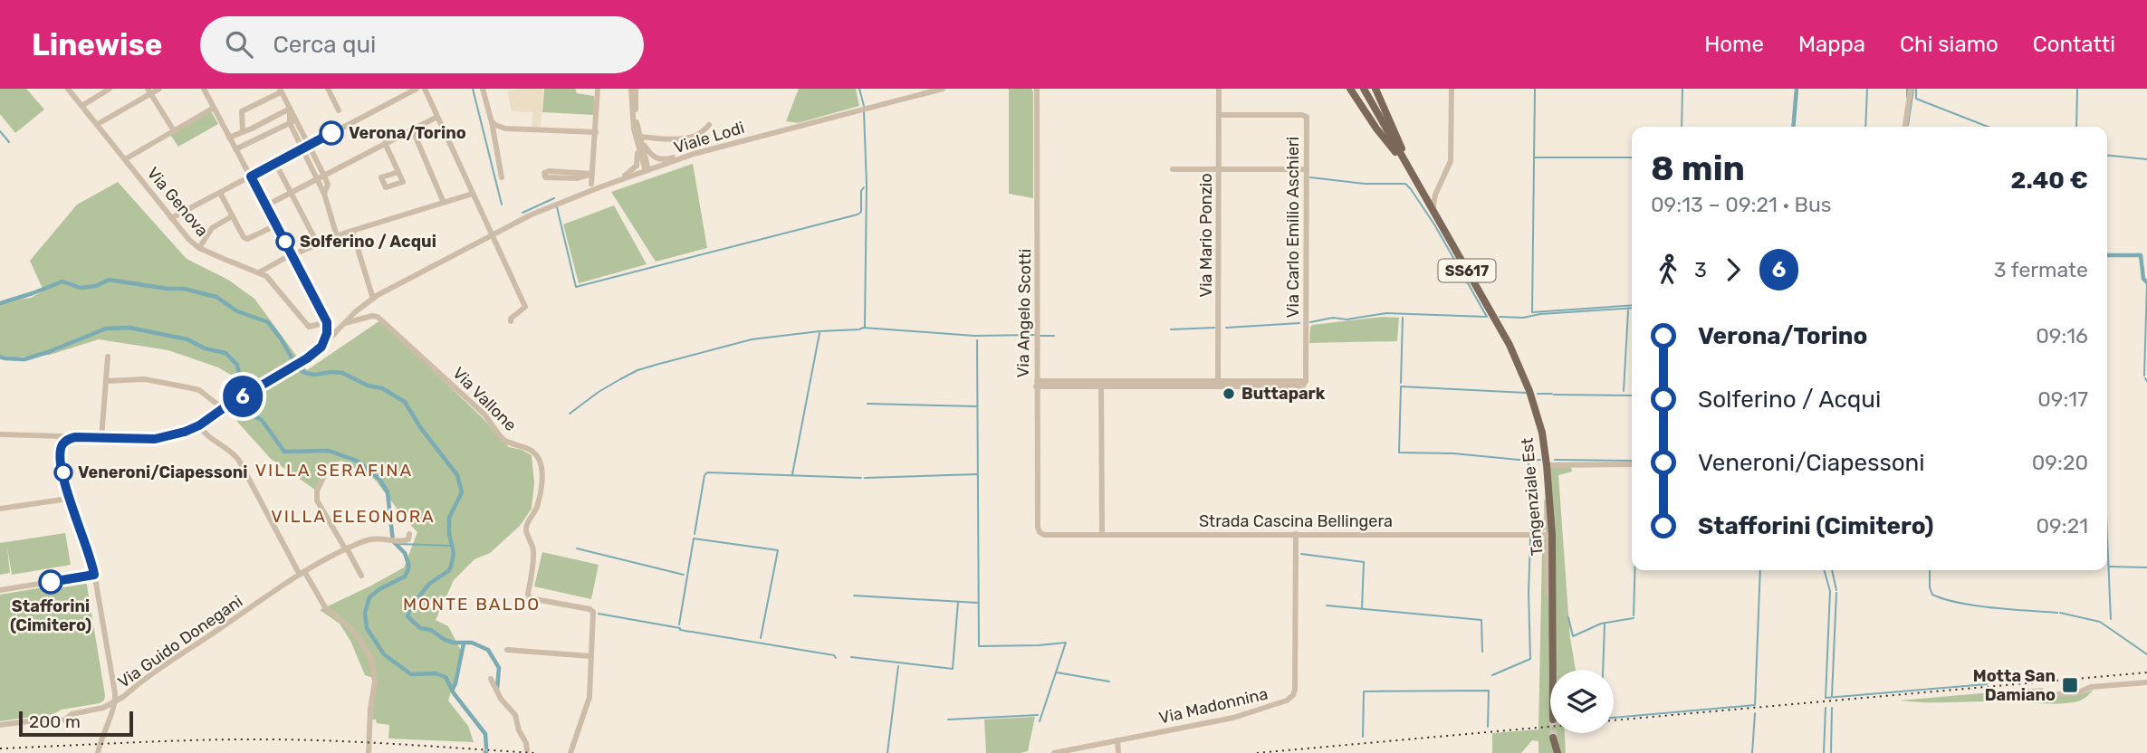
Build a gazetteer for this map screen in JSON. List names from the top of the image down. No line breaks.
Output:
{"streets":{"main road":["SS617","Tangenziale Est"],"street":["Viale Lodi","Via Genova","Via Carlo Emilio Aschieri","Via Mario Ponzio","Via Angelo Scotti","Via Vallone","Strada Cascina Bellingera","Via Guido Donegani","Via Madonnina"]},"crossings":[["Viale Lodi","Via Vallone"],["Via Carlo Emilio Aschieri","Via Mario Ponzio"],["Via Angelo Scotti","Strada Cascina Bellingera"],["Tangenziale Est","Strada Cascina Bellingera"],["Strada Cascina Bellingera","Via Madonnina"]],"districts":["VILLA SERAFINA","VILLA ELEONORA","MONTE BALDO"],"places":{"other":["Verona/Torino","Solferino / Acqui","Buttapark","Veneroni/Ciapessoni","Stafforini (Cimitero)"],"transit":["Motta San Damiano"]},"lines":["bus line 6"],"scale_bar":"200 m","page":{"header":"Linewise","search":"Cerca qui","nav":["Home","Mappa","Chi siamo","Contatti"],"on_map":"6","heading":["8 min","09:13 – 09:21 · Bus","2.40 €"],"legs":["3","6","3 fermate"],"list":[{"name":"Verona/Torino","value":"09:16"},{"name":"Solferino / Acqui","value":"09:17"},{"name":"Veneroni/Ciapessoni","value":"09:20"},{"name":"Stafforini (Cimitero)","value":"09:21"}],"scale":"200 m"}}
